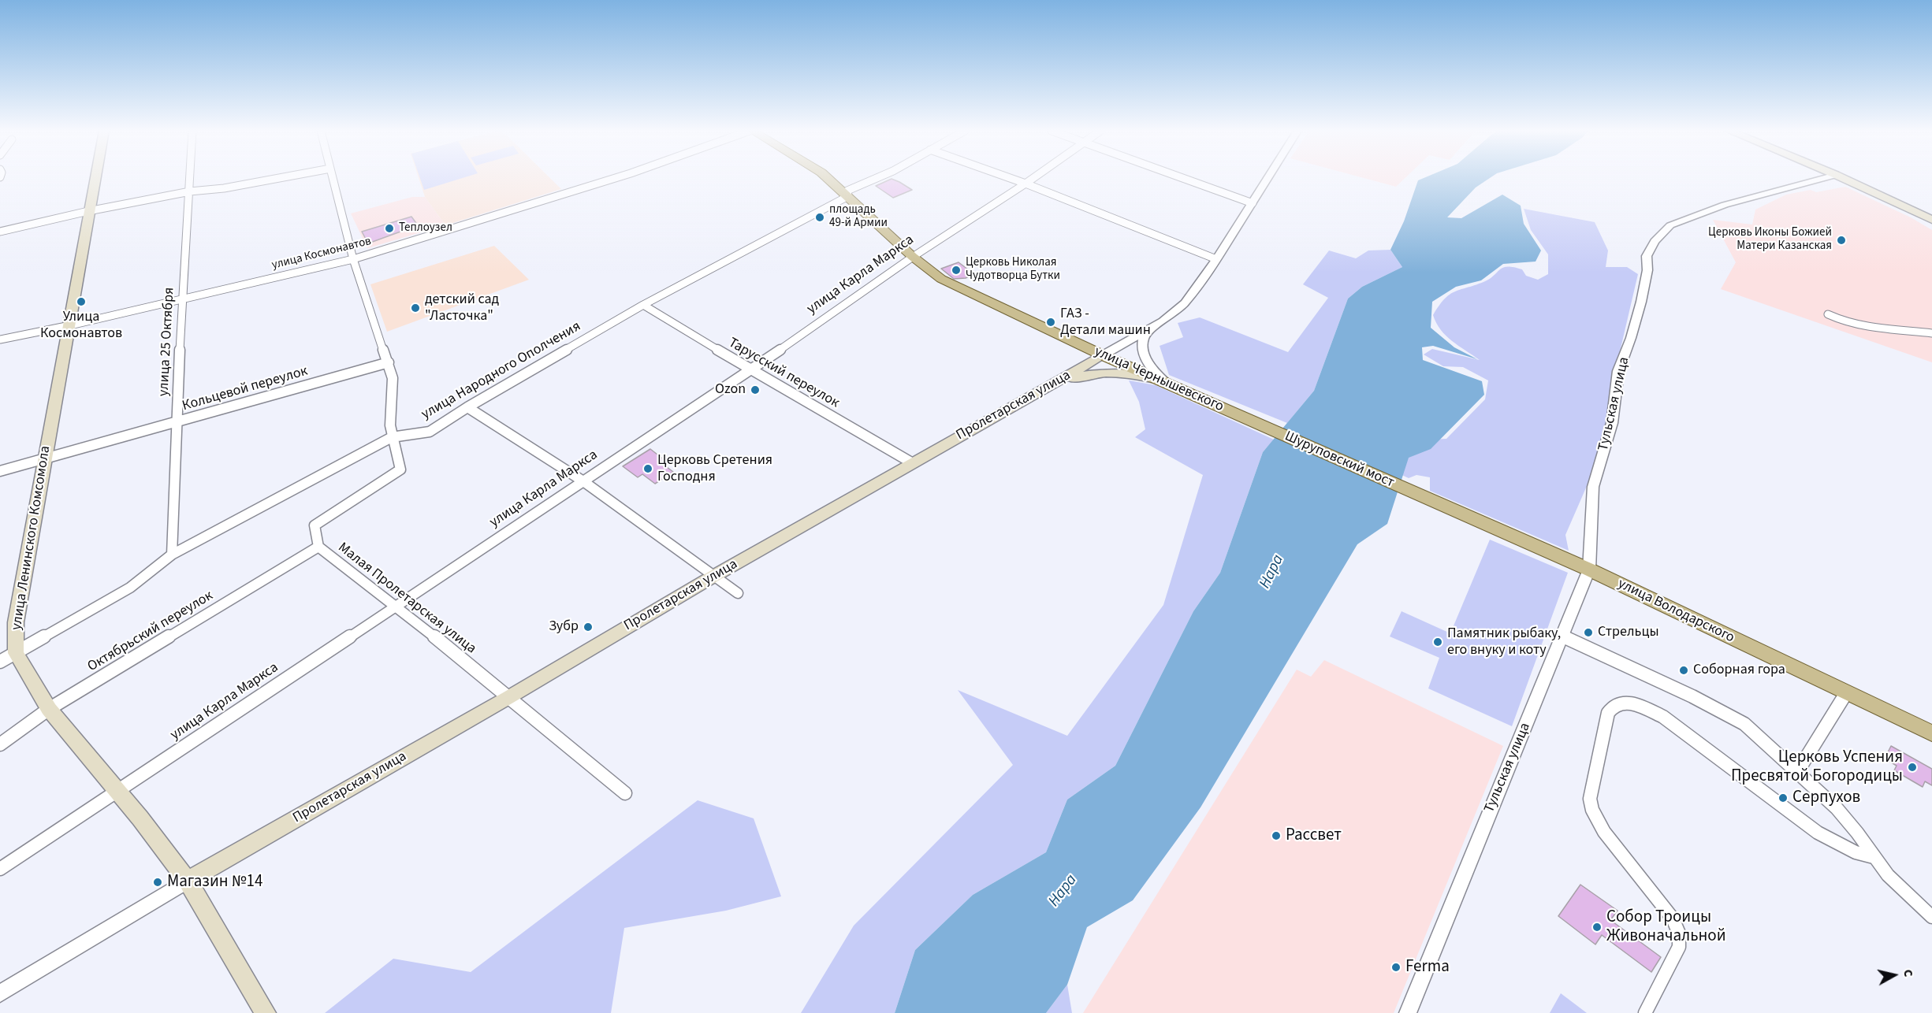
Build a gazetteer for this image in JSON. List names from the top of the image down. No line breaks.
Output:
{"streets":{"main road":["улица Чернышевского","Пролетарская улица","Шуруповский мост","улица Ленинского Комсомола","улица Володарского"],"street":["улица Космонавтов","улица Карла Маркса","улица 25 Октября","улица Народного Ополчения","Тарусский переулок","Кольцевой переулок","Тульская улица","Малая Пролетарская улица","Октябрьский переулок"]},"crossings":[["улица Космонавтов","улица 25 Октября"],["улица Космонавтов","улица Ленинского Комсомола"],["улица Космонавтов","Малая Пролетарская улица"],["улица Карла Маркса","Тарусский переулок"],["улица Карла Маркса","улица Чернышевского"],["улица Карла Маркса","Малая Пролетарская улица"],["улица 25 Октября","улица Народного Ополчения"],["улица 25 Октября","Кольцевой переулок"],["улица Народного Ополчения","Тарусский переулок"],["улица Народного Ополчения","улица Чернышевского"],["улица Народного Ополчения","улица Ленинского Комсомола"],["улица Народного Ополчения","Малая Пролетарская улица"],["Тарусский переулок","Пролетарская улица"],["улица Чернышевского","Пролетарская улица"],["улица Чернышевского","Шуруповский мост"],["Кольцевой переулок","улица Ленинского Комсомола"],["Кольцевой переулок","Малая Пролетарская улица"],["Тульская улица","улица Володарского"],["Пролетарская улица","Малая Пролетарская улица"],["Шуруповский мост","улица Володарского"],["Малая Пролетарская улица","Октябрьский переулок"]],"water":["Нара"],"places":["площадь 49-й Армии","Теплоузел","Церковь Иконы Божией Матери Казанская","Церковь Николая Чудотворца Бутки","Улица Космонавтов","детский сад \"Ласточка\"","ГАЗ - Детали машин","Ozon","Церковь Сретения Господня","Зубр","Стрельцы","Памятник рыбаку, его внуку и коту","Соборная гора","Церковь Успения Пресвятой Богородицы","Серпухов","Рассвет","Магазин №14","Собор Троицы Живоначальной","Ferma"],"north":"right"}
